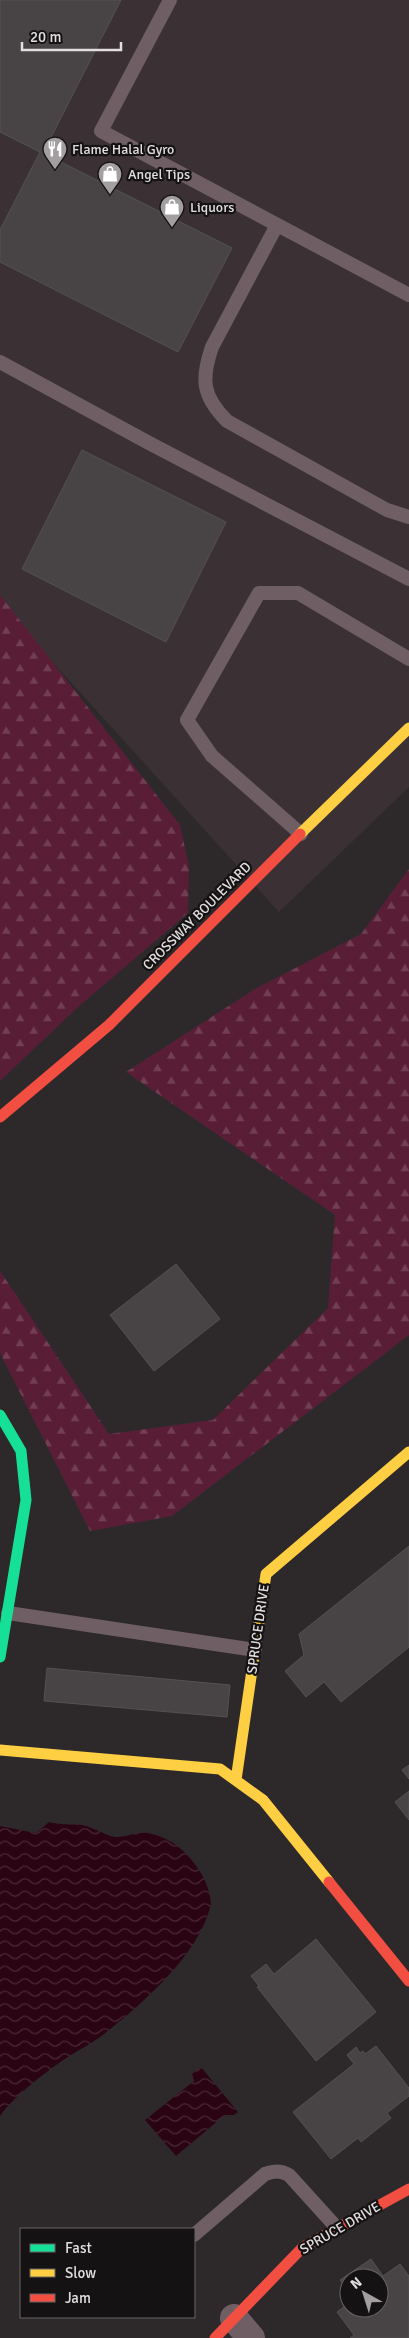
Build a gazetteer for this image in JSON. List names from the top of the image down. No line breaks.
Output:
{"streets":{"street":["CROSSWAY BOULEVARD","SPRUCE DRIVE"]},"places":{"restaurant":["Flame Halal Gyro"],"shop":["Angel Tips","Liquors"]},"legend":["Fast","Slow","Jam"],"scale_bar":"20 m","north":"top left"}
